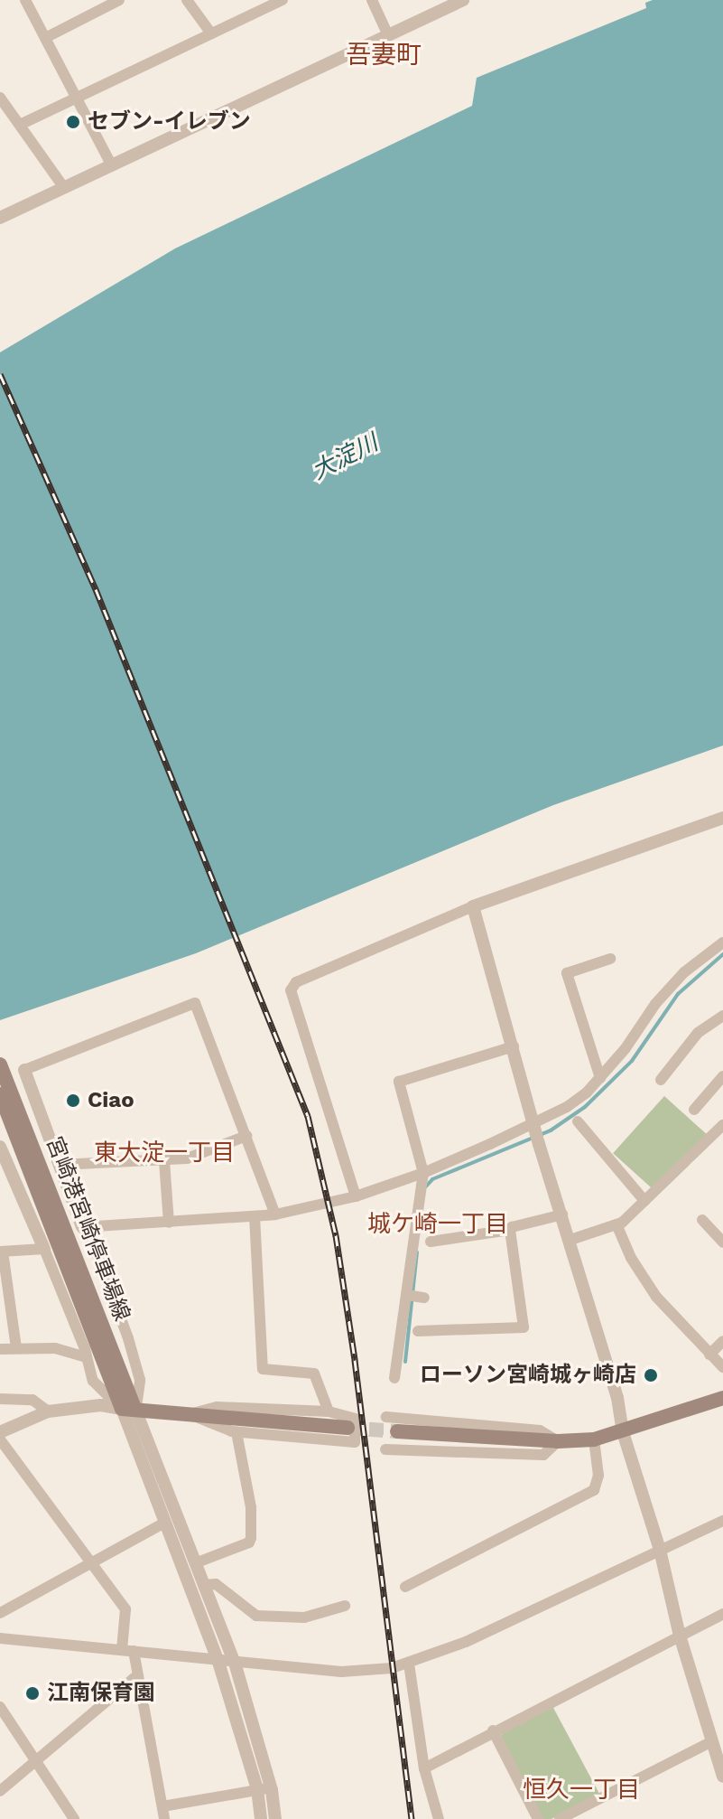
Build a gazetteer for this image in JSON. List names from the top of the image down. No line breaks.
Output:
{"streets":{"main road":["宮崎港宮崎停車場線"]},"districts":["吾妻町","東大淀一丁目","城ケ崎一丁目","恒久一丁目"],"water":["大淀川"],"places":["セブン-イレブン","Ciao","ローソン宮崎城ヶ崎店","江南保育園"]}
